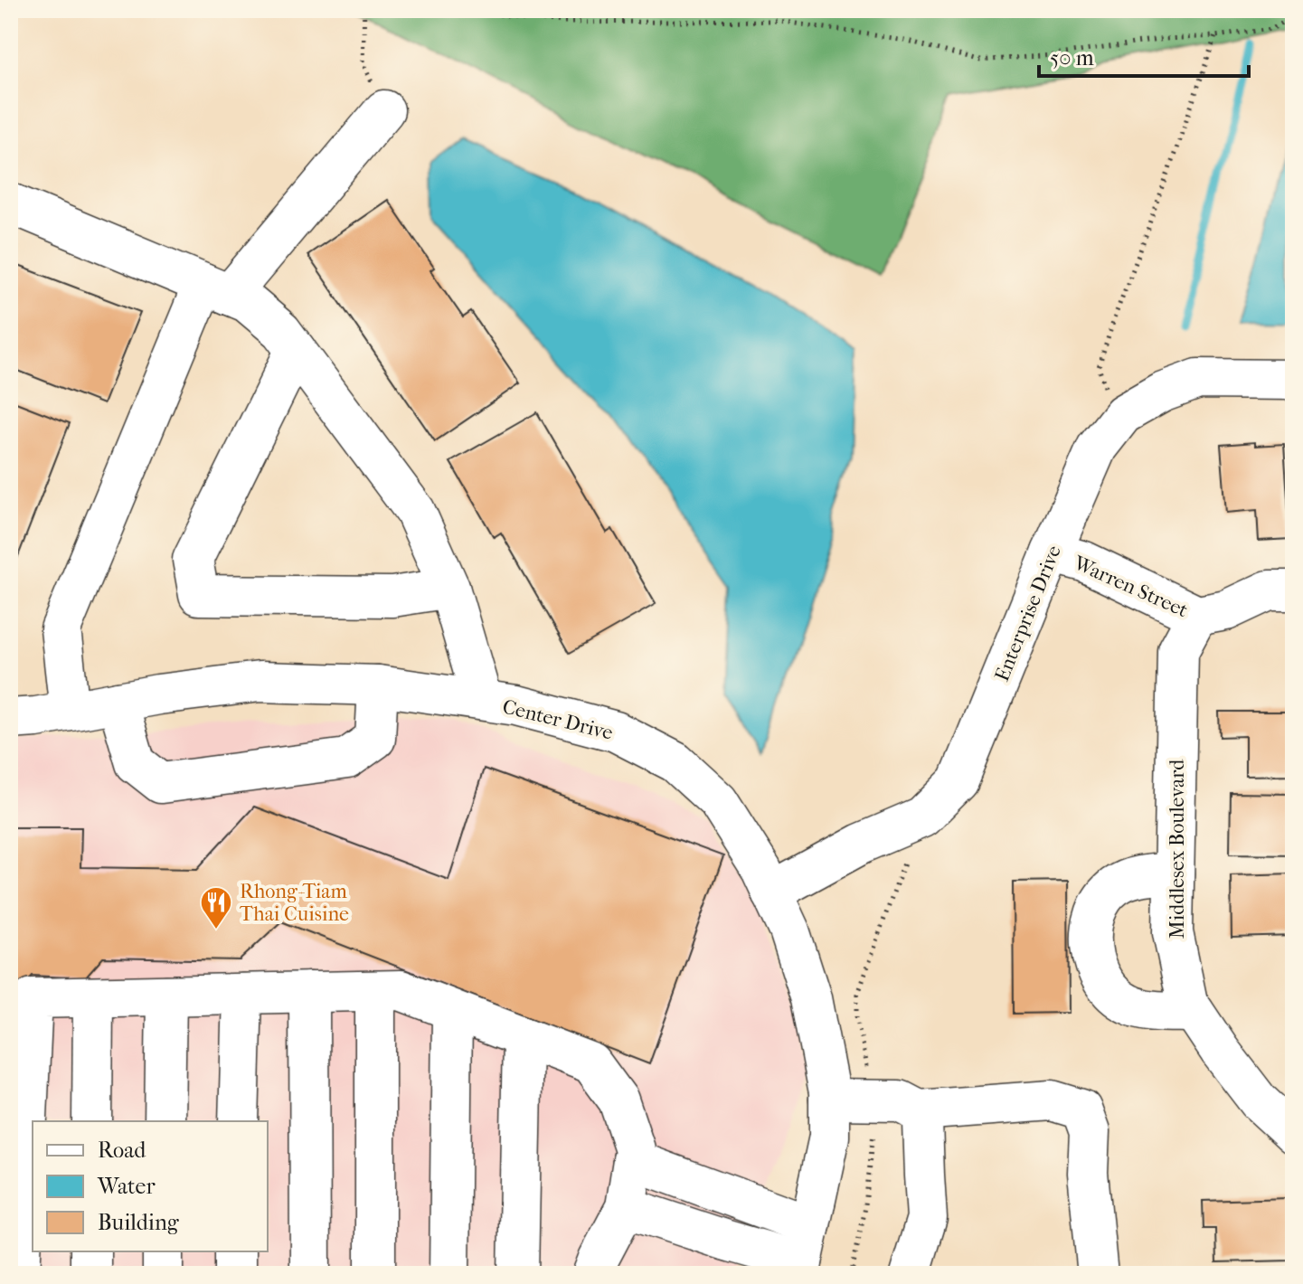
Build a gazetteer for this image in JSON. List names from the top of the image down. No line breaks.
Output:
{"streets":{"street":["Warren Street","Enterprise Drive","Center Drive","Middlesex Boulevard"]},"crossings":[["Warren Street","Enterprise Drive"],["Warren Street","Middlesex Boulevard"],["Enterprise Drive","Center Drive"]],"places":{"restaurant":["Rhong-Tiam Thai Cuisine"]},"legend":["Road","Water","Building"],"scale_bar":"50 m"}
